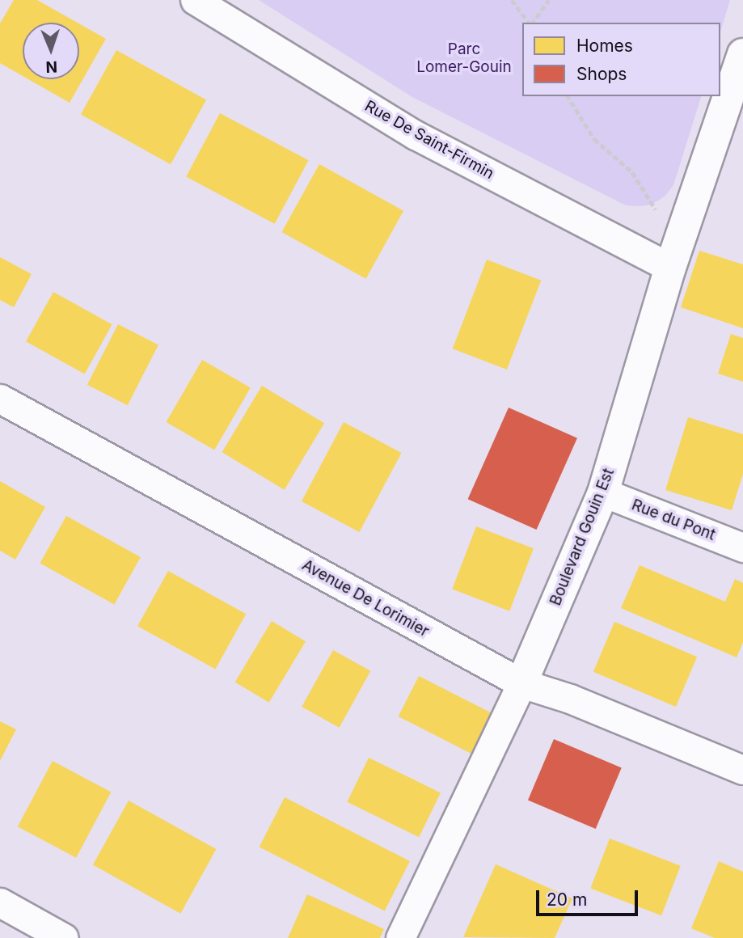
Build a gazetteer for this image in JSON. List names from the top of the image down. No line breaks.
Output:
{"streets":{"street":["Rue De Saint-Firmin","Rue du Pont","Boulevard Gouin Est","Avenue De Lorimier"]},"crossings":[["Rue De Saint-Firmin","Boulevard Gouin Est"],["Rue du Pont","Boulevard Gouin Est"],["Boulevard Gouin Est","Avenue De Lorimier"]],"parks":["Parc Lomer-Gouin"],"legend":["Homes","Shops"],"scale_bar":"20 m","north":"bottom"}
